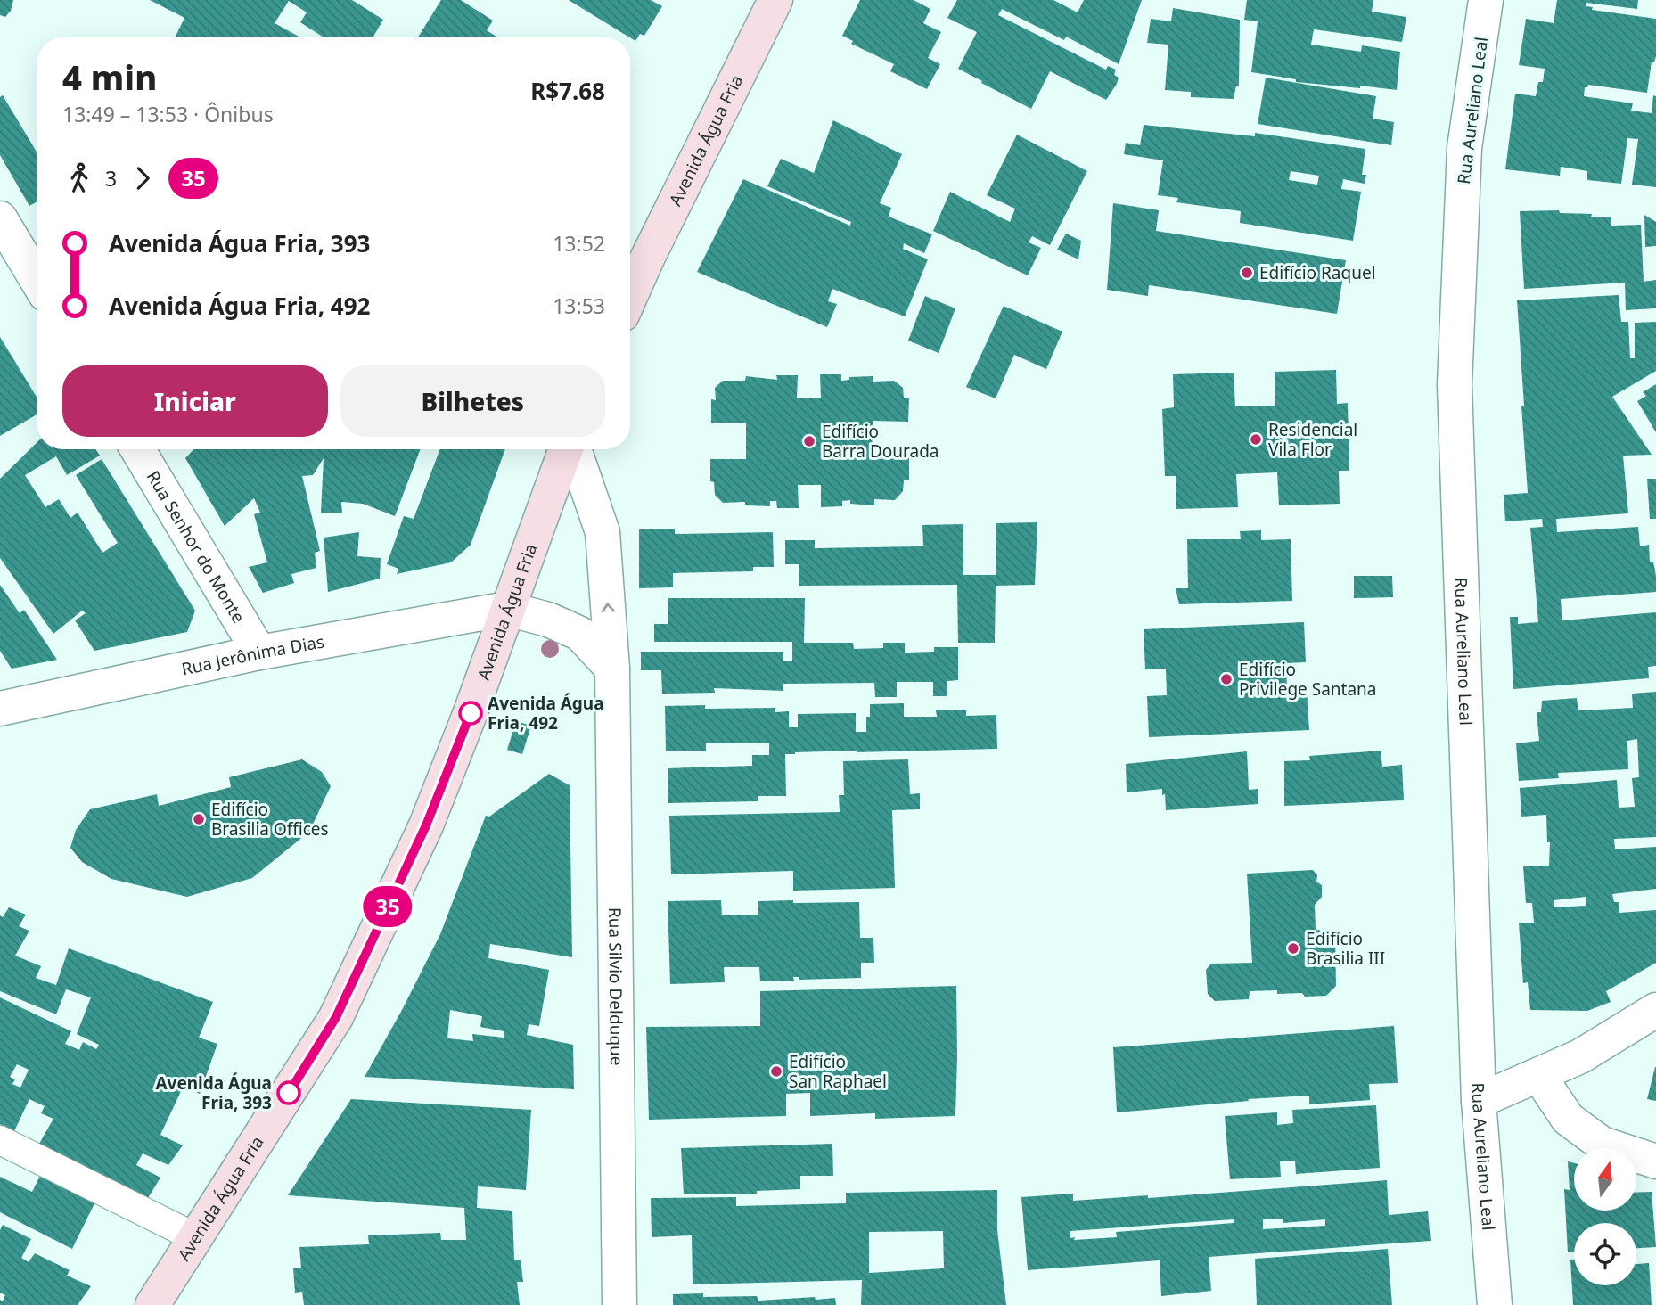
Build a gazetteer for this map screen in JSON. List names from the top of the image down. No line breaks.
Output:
{"streets":{"main road":["Avenida Água Fria"],"street":["Rua Aureliano Leal","Rua Senhor do Monte","Rua Jerônima Dias","Rua Silvio Delduque"]},"crossings":[["Avenida Água Fria","Rua Jerônima Dias"],["Rua Senhor do Monte","Rua Jerônima Dias"]],"places":["Edifício Raquel","Residencial Vila Flor","Edifício Barra Dourada","Edifício Privilege Santana","Avenida Água Fria, 492","Edifício Brasilia Offices","Edifício Brasilia III","Edifício San Raphael","Avenida Água Fria, 393"],"lines":["bus line 35"],"north":"top","page":{"on_map":"35","heading":["4 min","13:49 – 13:53 · Ônibus","R$7.68"],"legs":["3","35"],"list":[{"name":"Avenida Água Fria, 393","value":"13:52"},{"name":"Avenida Água Fria, 492","value":"13:53"}],"buttons":["Iniciar","Bilhetes"]}}
